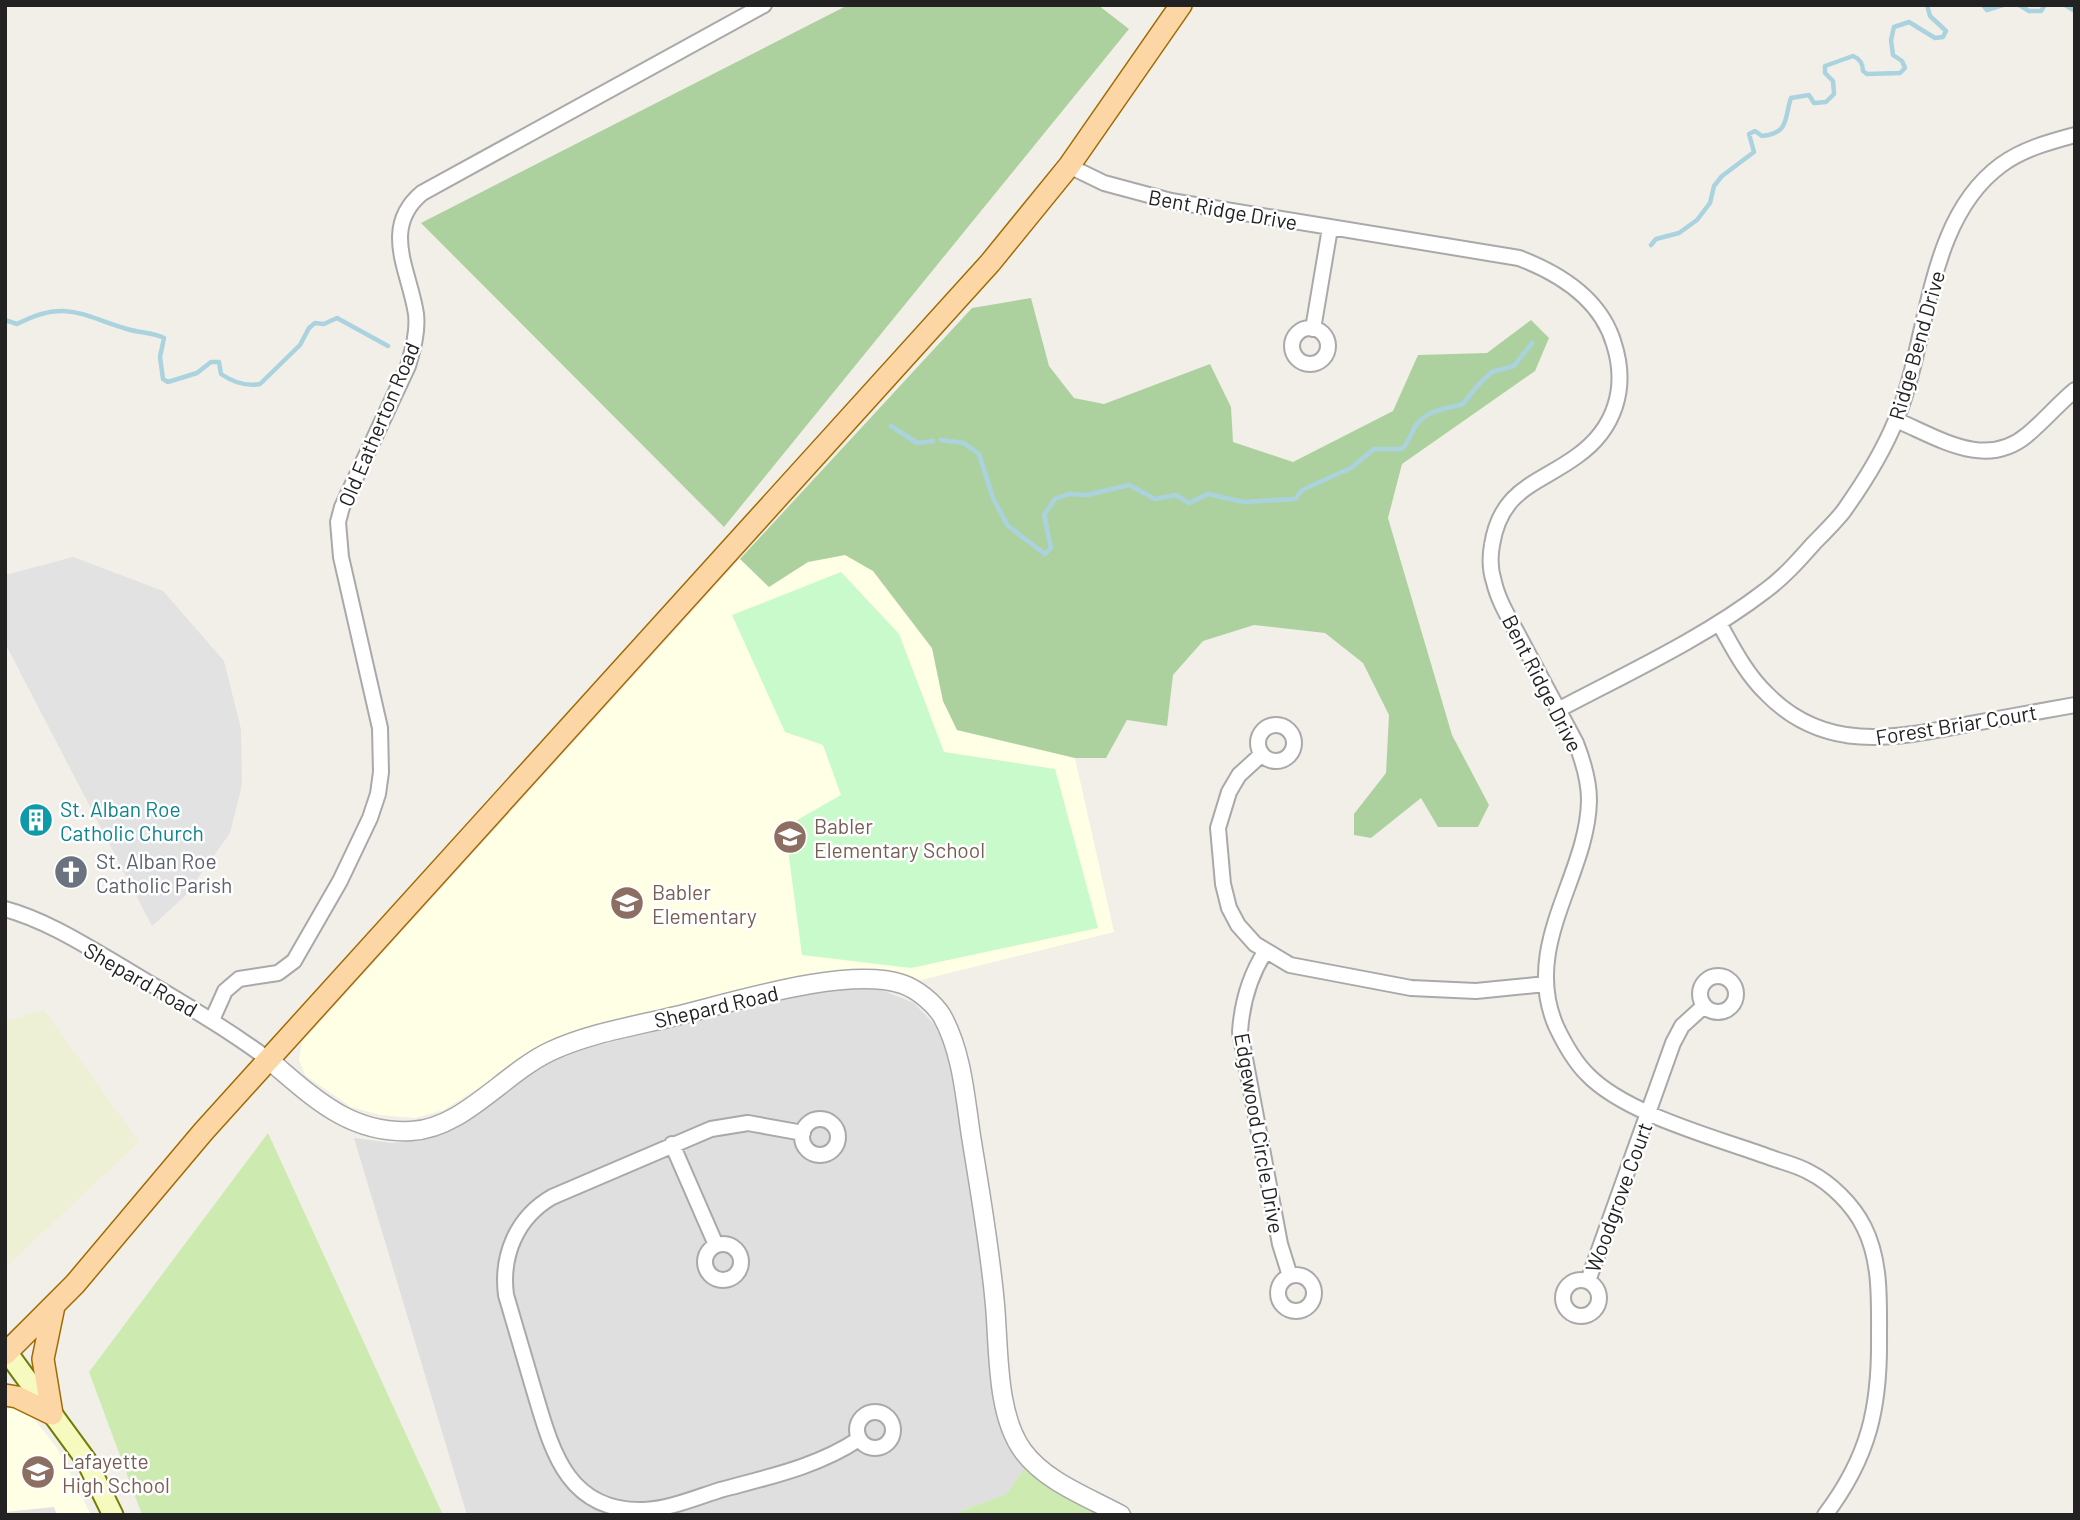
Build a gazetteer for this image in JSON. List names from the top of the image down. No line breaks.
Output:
{"streets":{"street":["Bent Ridge Drive","Ridge Bend Drive","Old Eatherton Road","Forest Briar Court","Shepard Road","Edgewood Circle Drive","Woodgrove Court"]},"crossings":[["Bent Ridge Drive","Ridge Bend Drive"],["Bent Ridge Drive","Woodgrove Court"],["Ridge Bend Drive","Forest Briar Court"],["Old Eatherton Road","Shepard Road"]],"places":{"building":["St. Alban Roe Catholic Church"],"school or university":["Babler Elementary School","Babler Elementary","Lafayette High School"],"church":["St. Alban Roe Catholic Parish"]}}
